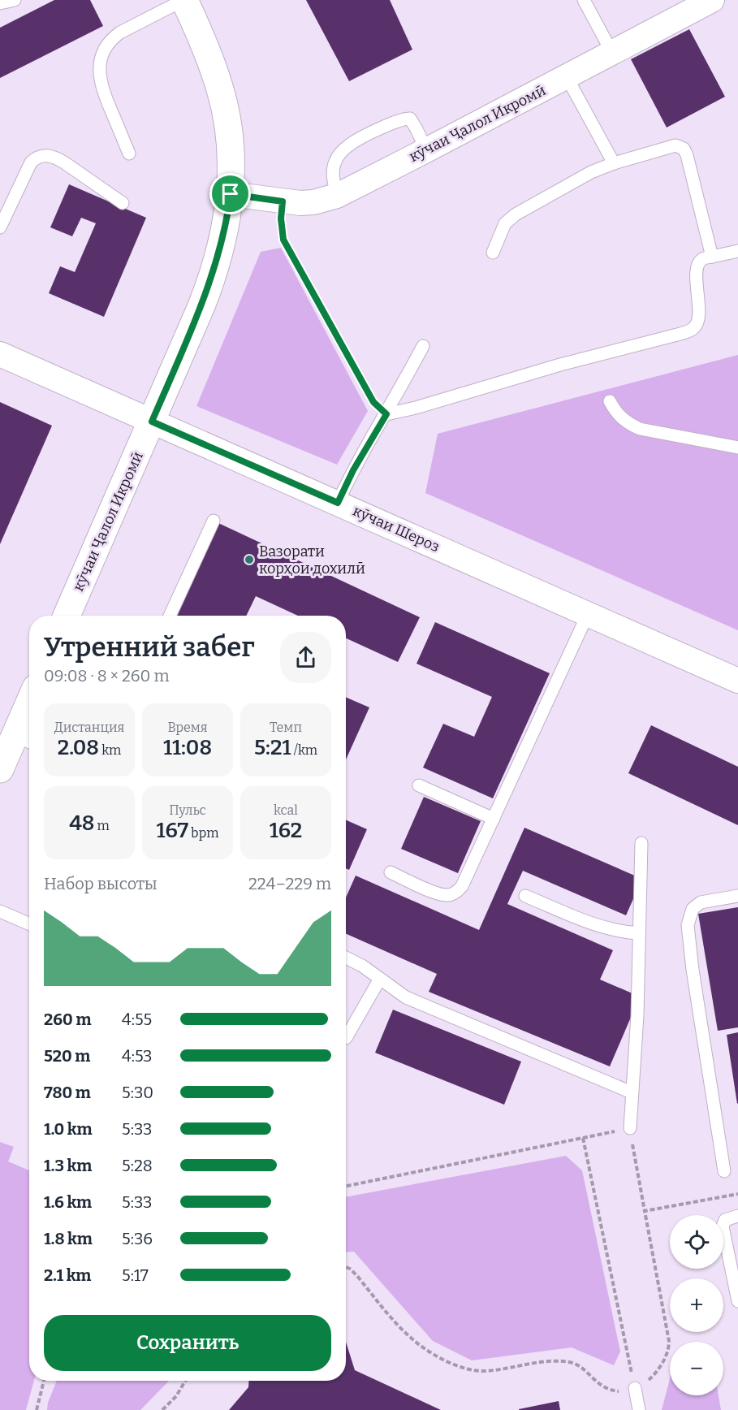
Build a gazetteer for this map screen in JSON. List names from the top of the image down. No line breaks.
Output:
{"streets":{"street":["кӯчаи Ҷалол Икромӣ","кӯчаи Шероз"]},"crossings":[["кӯчаи Ҷалол Икромӣ","кӯчаи Шероз"]],"places":["Вазорати корҳои дохилӣ"],"page":{"heading":["Утренний забег","09:08 · 8 × 260 m"],"stats":[["Дистанция","2.08 km"],["Время","11:08"],["Темп","5:21 /km"],["48 m"],["Пульс","167 bpm"],["kcal","162"]],"chart":["Набор высоты","224–229 m"],"list":[{"name":"260 m","note":"4:55"},{"name":"520 m","note":"4:53"},{"name":"780 m","note":"5:30"},{"name":"1.0 km","note":"5:33"},{"name":"1.3 km","note":"5:28"},{"name":"1.6 km","note":"5:33"},{"name":"1.8 km","note":"5:36"},{"name":"2.1 km","note":"5:17"}],"map_buttons":["+","−"],"buttons":"Сохранить"}}
